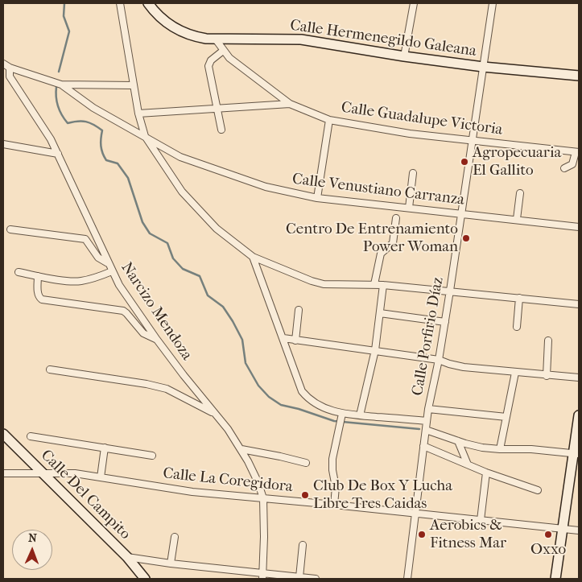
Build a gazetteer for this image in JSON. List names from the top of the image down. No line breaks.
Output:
{"streets":{"street":["Calle Hermenegildo Galeana","Calle Guadalupe Victoria","Calle Venustiano Carranza","Narcizo Mendoza","Calle Porfirio Díaz","Calle La Coregidora","Calle Del Campito"]},"crossings":[["Calle Hermenegildo Galeana","Calle Guadalupe Victoria"],["Calle Hermenegildo Galeana","Calle Porfirio Díaz"],["Calle Guadalupe Victoria","Calle Porfirio Díaz"],["Calle Venustiano Carranza","Narcizo Mendoza"],["Calle Venustiano Carranza","Calle Porfirio Díaz"],["Narcizo Mendoza","Calle La Coregidora"],["Calle Porfirio Díaz","Calle La Coregidora"],["Calle La Coregidora","Calle Del Campito"]],"places":["Agropecuaria El Gallito","Centro De Entrenamiento Power Woman","Club De Box Y Lucha Libre Tres Caidas","Aerobics & Fitness Mar","Oxxo"],"north":"top"}
